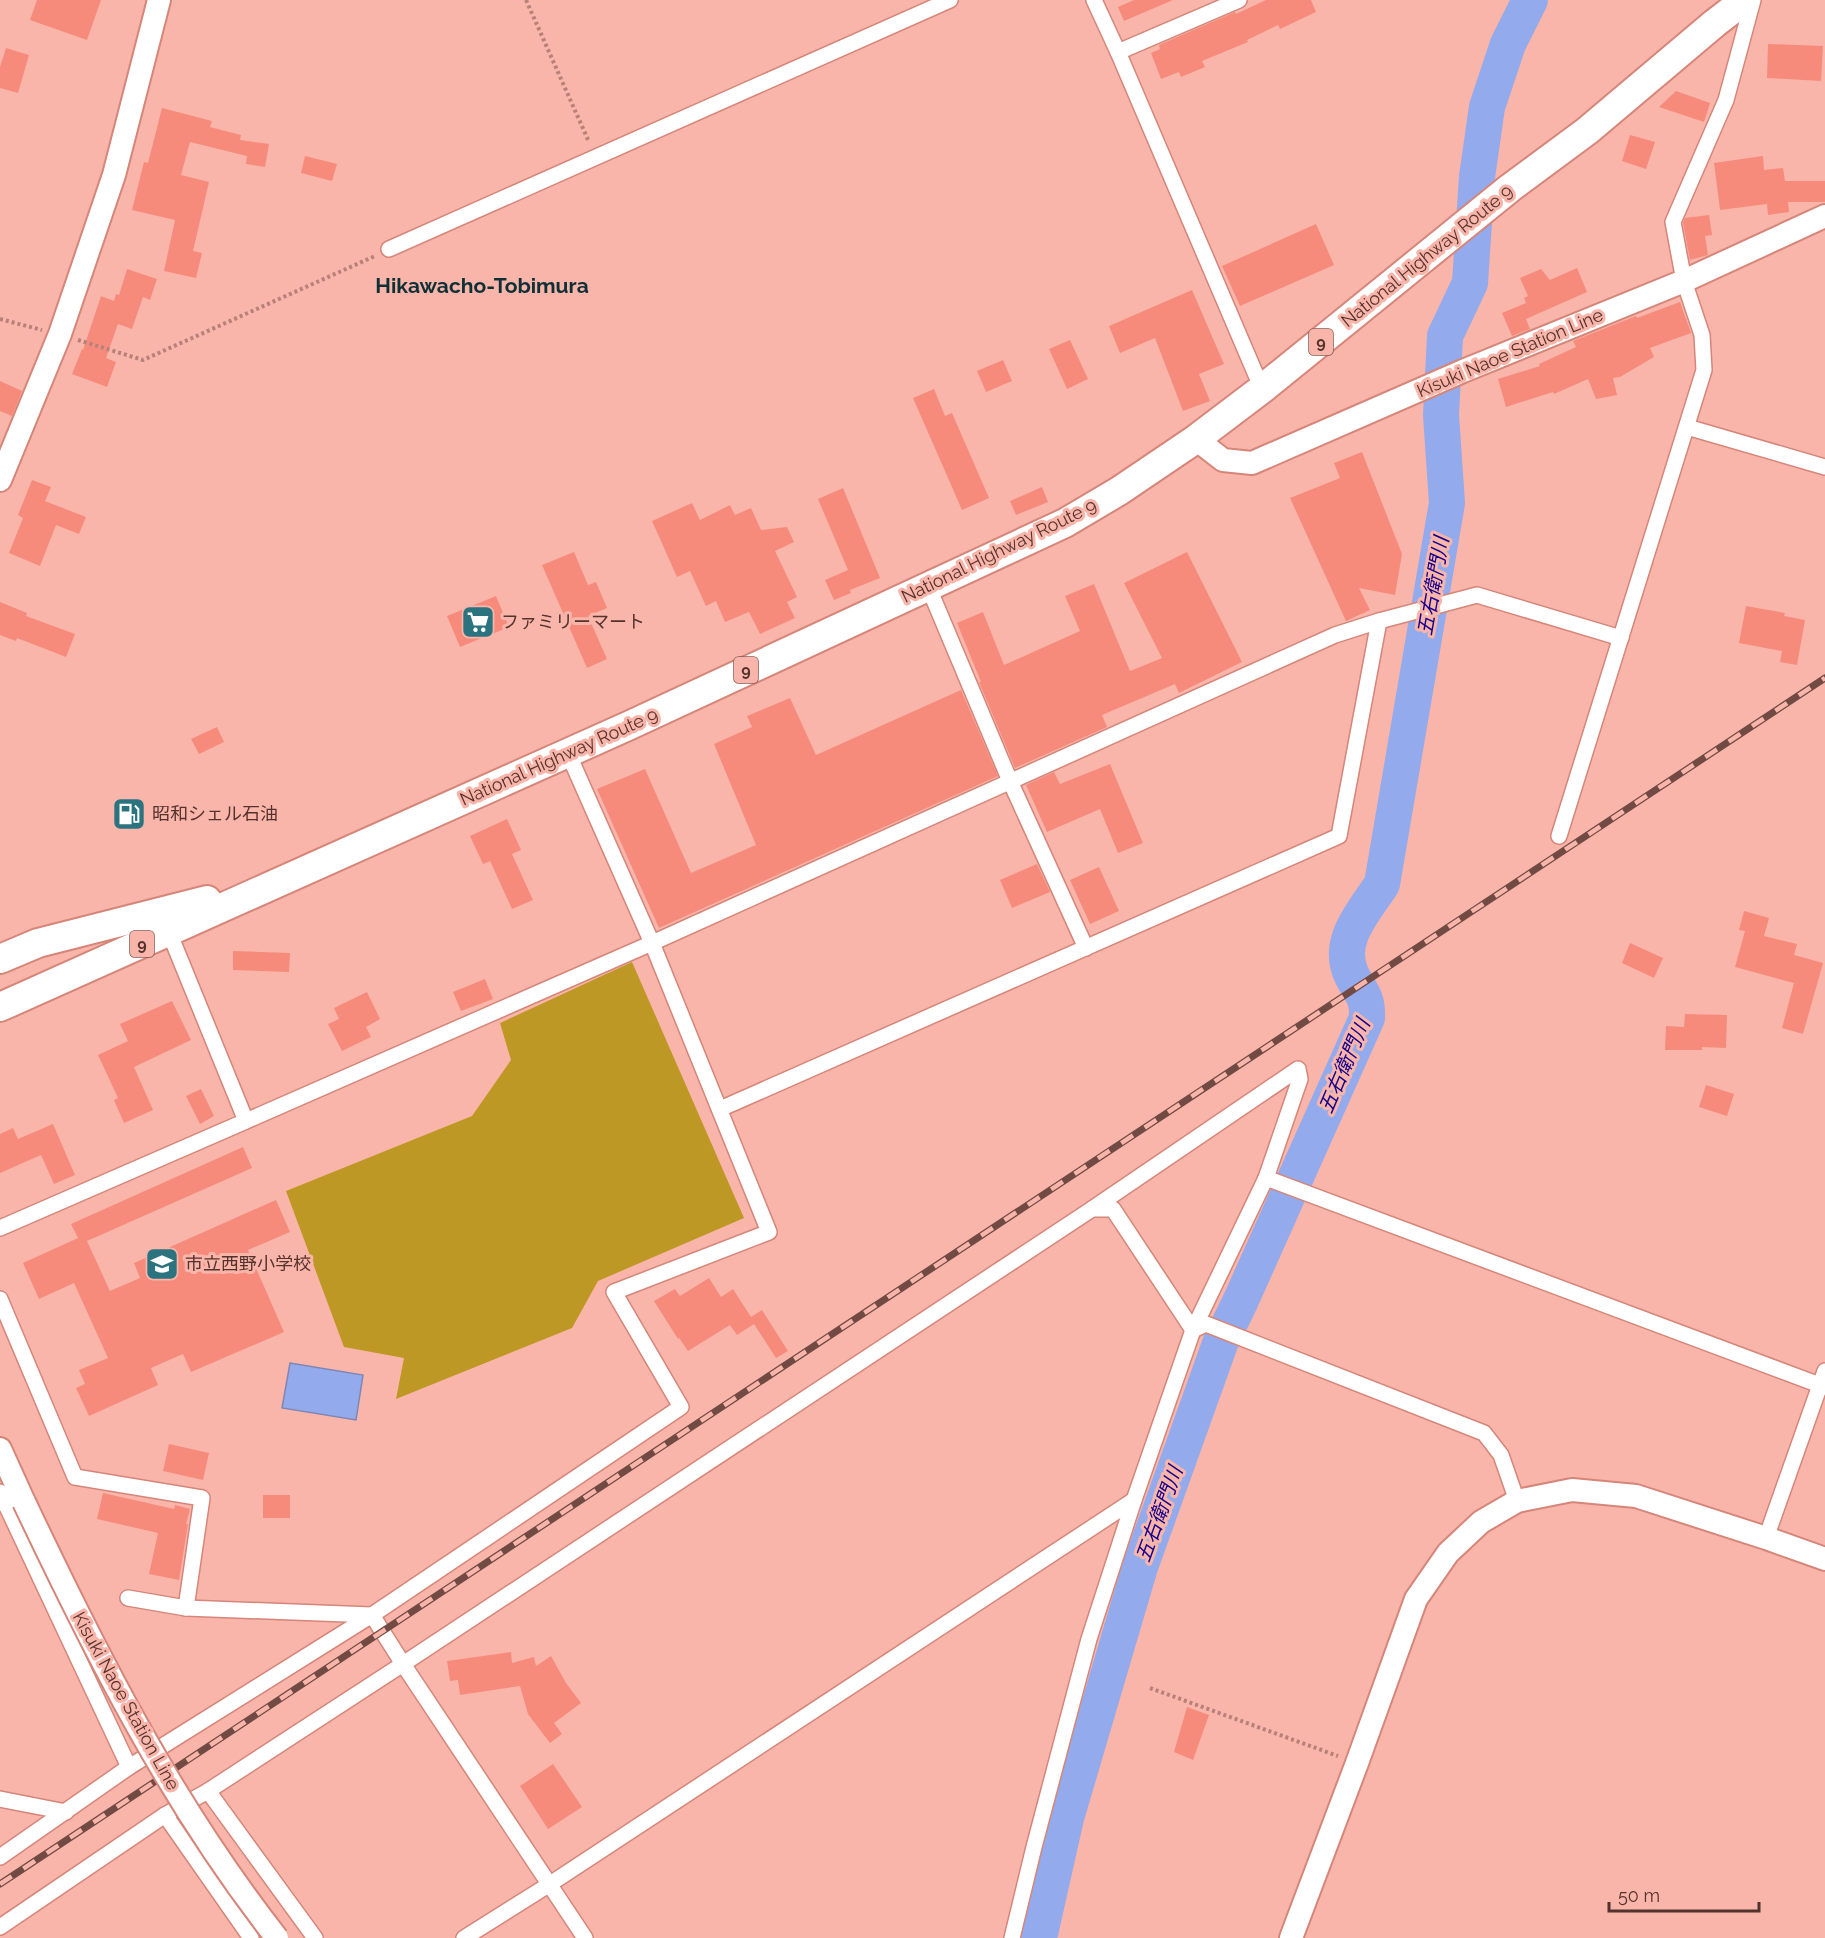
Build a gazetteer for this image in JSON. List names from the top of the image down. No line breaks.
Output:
{"streets":{"highway":["National Highway Route 9","9"],"street":["Kisuki Naoe Station Line"]},"crossings":[["National Highway Route 9","Kisuki Naoe Station Line"]],"districts":["Hikawacho-Tobimura"],"water":["五右衛門川"],"places":{"supermarket":["ファミリーマート"],"fuel station":["昭和シェル石油"],"school or university":["市立西野小学校"]},"scale_bar":"50 m"}
